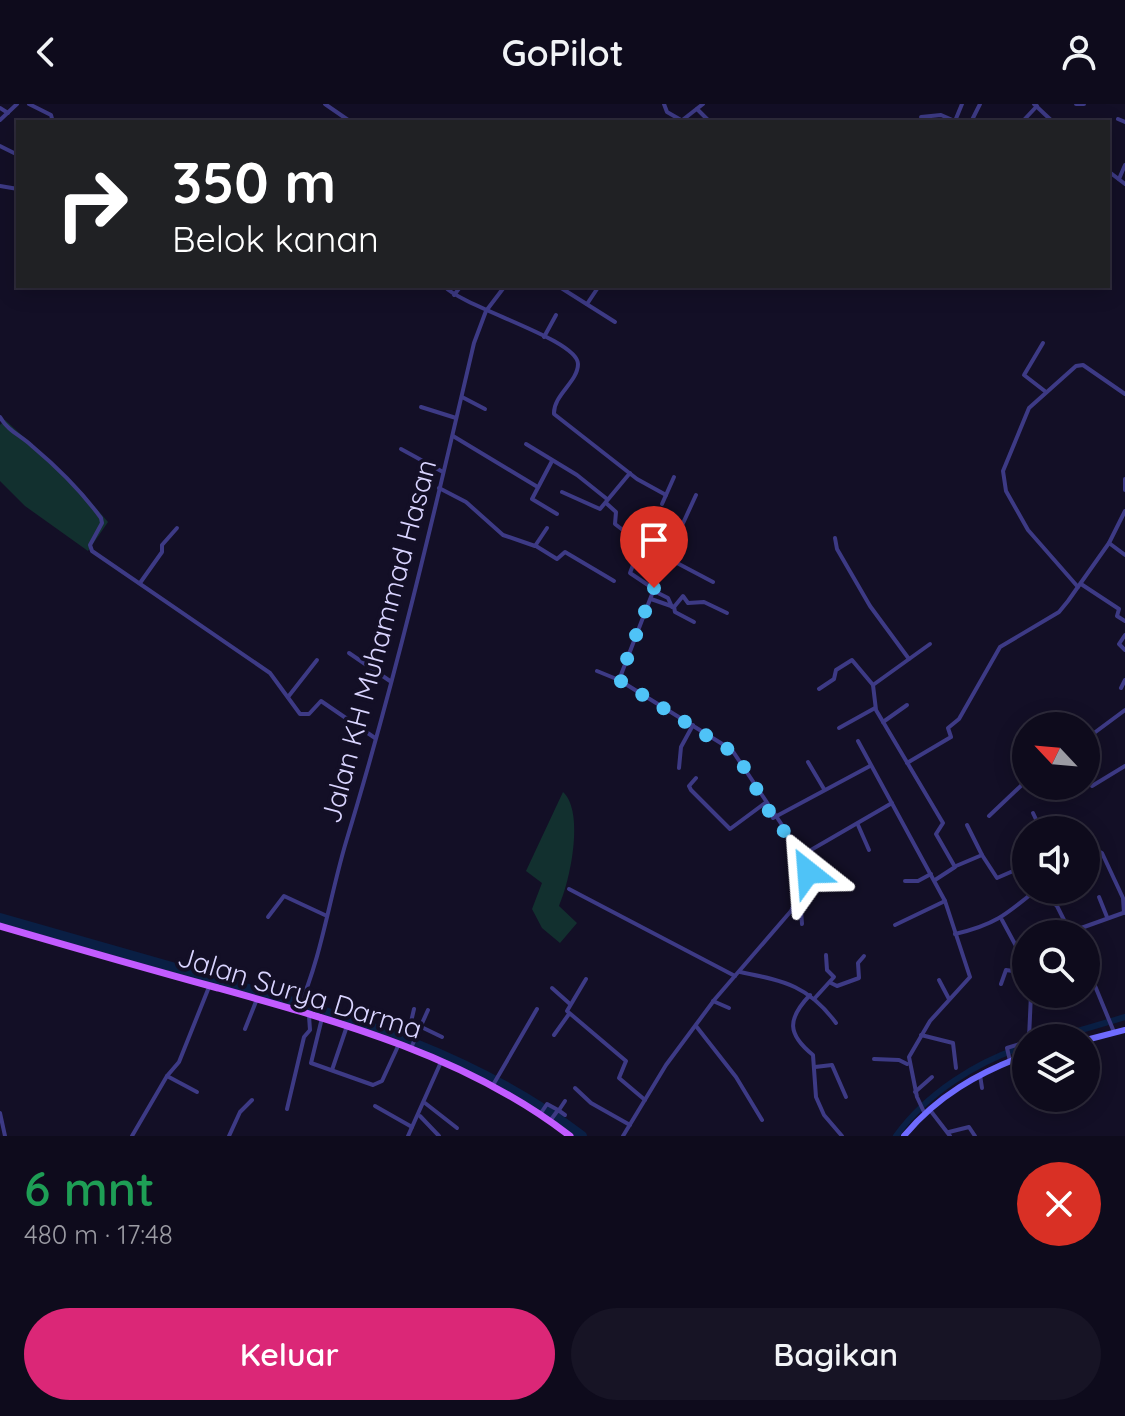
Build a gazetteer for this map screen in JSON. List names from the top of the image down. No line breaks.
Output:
{"streets":{"main road":["Jalan Surya Darma"],"street":["Jalan KH Muhammad Hasan"]},"crossings":[["Jalan KH Muhammad Hasan","Jalan Surya Darma"]],"north":"top left","page":{"header":"GoPilot","turn":["350 m","Belok kanan"],"heading":["6 mnt","480 m · 17:48"],"buttons":["Keluar","Bagikan"]}}
